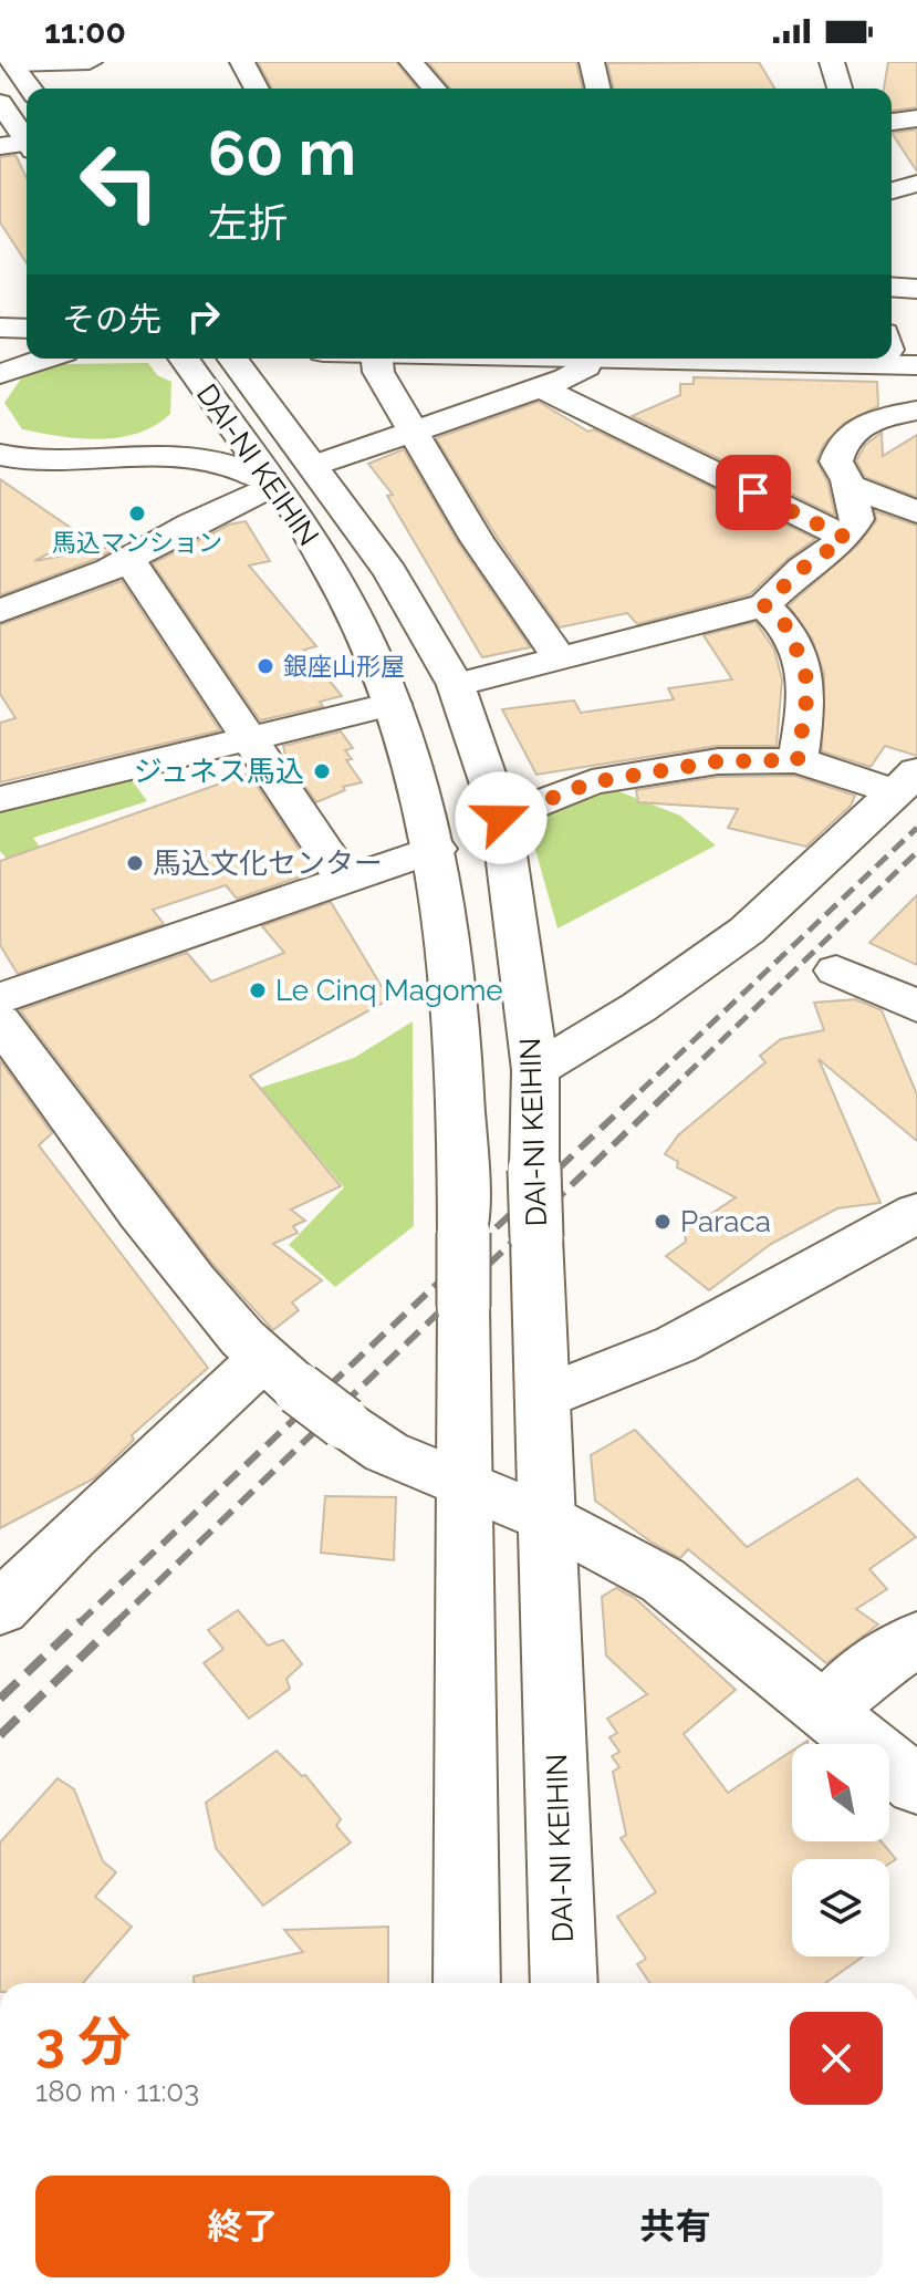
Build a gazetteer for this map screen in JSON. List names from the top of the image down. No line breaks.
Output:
{"streets":{"main road":["DAI-NI KEIHIN"]},"places":["馬込マンション","銀座山形屋","ジュネス馬込","馬込文化センター","Le Cinq Magome","Paraca"],"north":"top left","page":{"status":"11:00","turn":["60 m","左折"],"then":"その先","heading":["3 分","180 m · 11:03"],"buttons":["終了","共有"]}}
